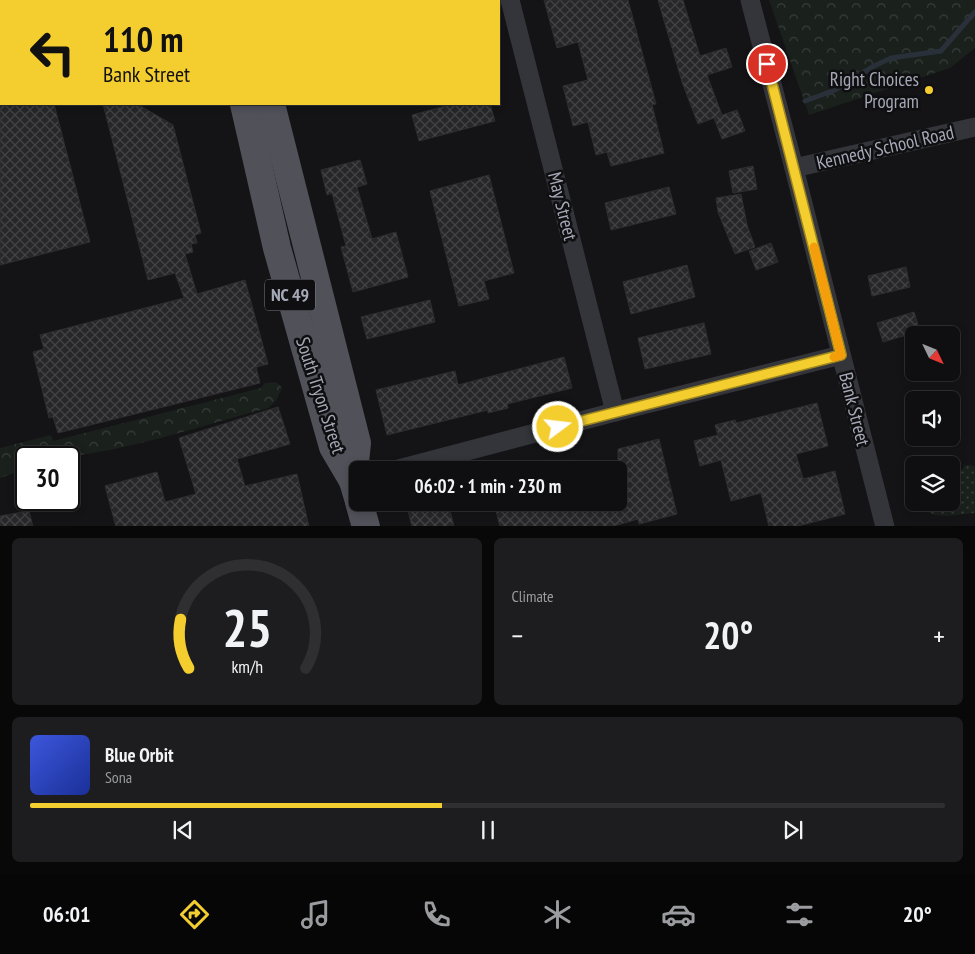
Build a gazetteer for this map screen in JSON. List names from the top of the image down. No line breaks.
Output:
{"streets":{"main road":["NC 49","South Tryon Street"],"street":["Kennedy School Road","May Street","Bank Street"]},"crossings":[["Kennedy School Road","Bank Street"]],"places":["Right Choices Program"],"north":"bottom right","page":{"turn":["110 m","Bank Street"],"limit":"30","trip":"06:02 · 1 min · 230 m","tile":"Climate","heat":["−","20°","+"],"song":["Blue Orbit","Sona"],"tabs":["06:01","20°"],"gauge":["25","km/h"]}}
